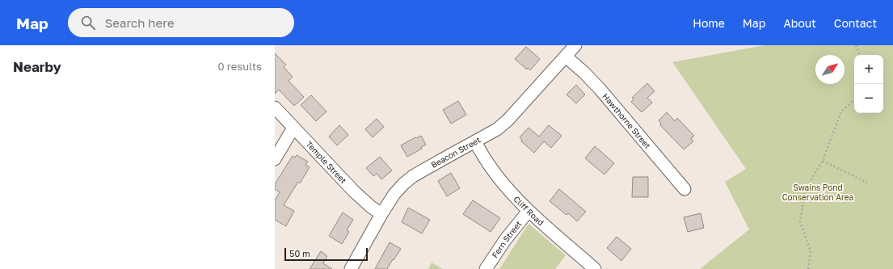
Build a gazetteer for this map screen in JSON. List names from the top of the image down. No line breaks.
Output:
{"streets":{"street":["Hawthorne Street","Beacon Street","Temple Street","Cliff Road","Fern Street"]},"crossings":[["Hawthorne Street","Beacon Street"],["Beacon Street","Temple Street"],["Beacon Street","Cliff Road"],["Cliff Road","Fern Street"]],"parks":["Swains Pond Conservation Area"],"scale_bar":"50 m","north":"top right","page":{"header":"Map","search":"Search here","nav":["Home","Map","About","Contact"],"heading":["Nearby","0 results"],"map_buttons":["+","−"],"scale":"50 m"}}
